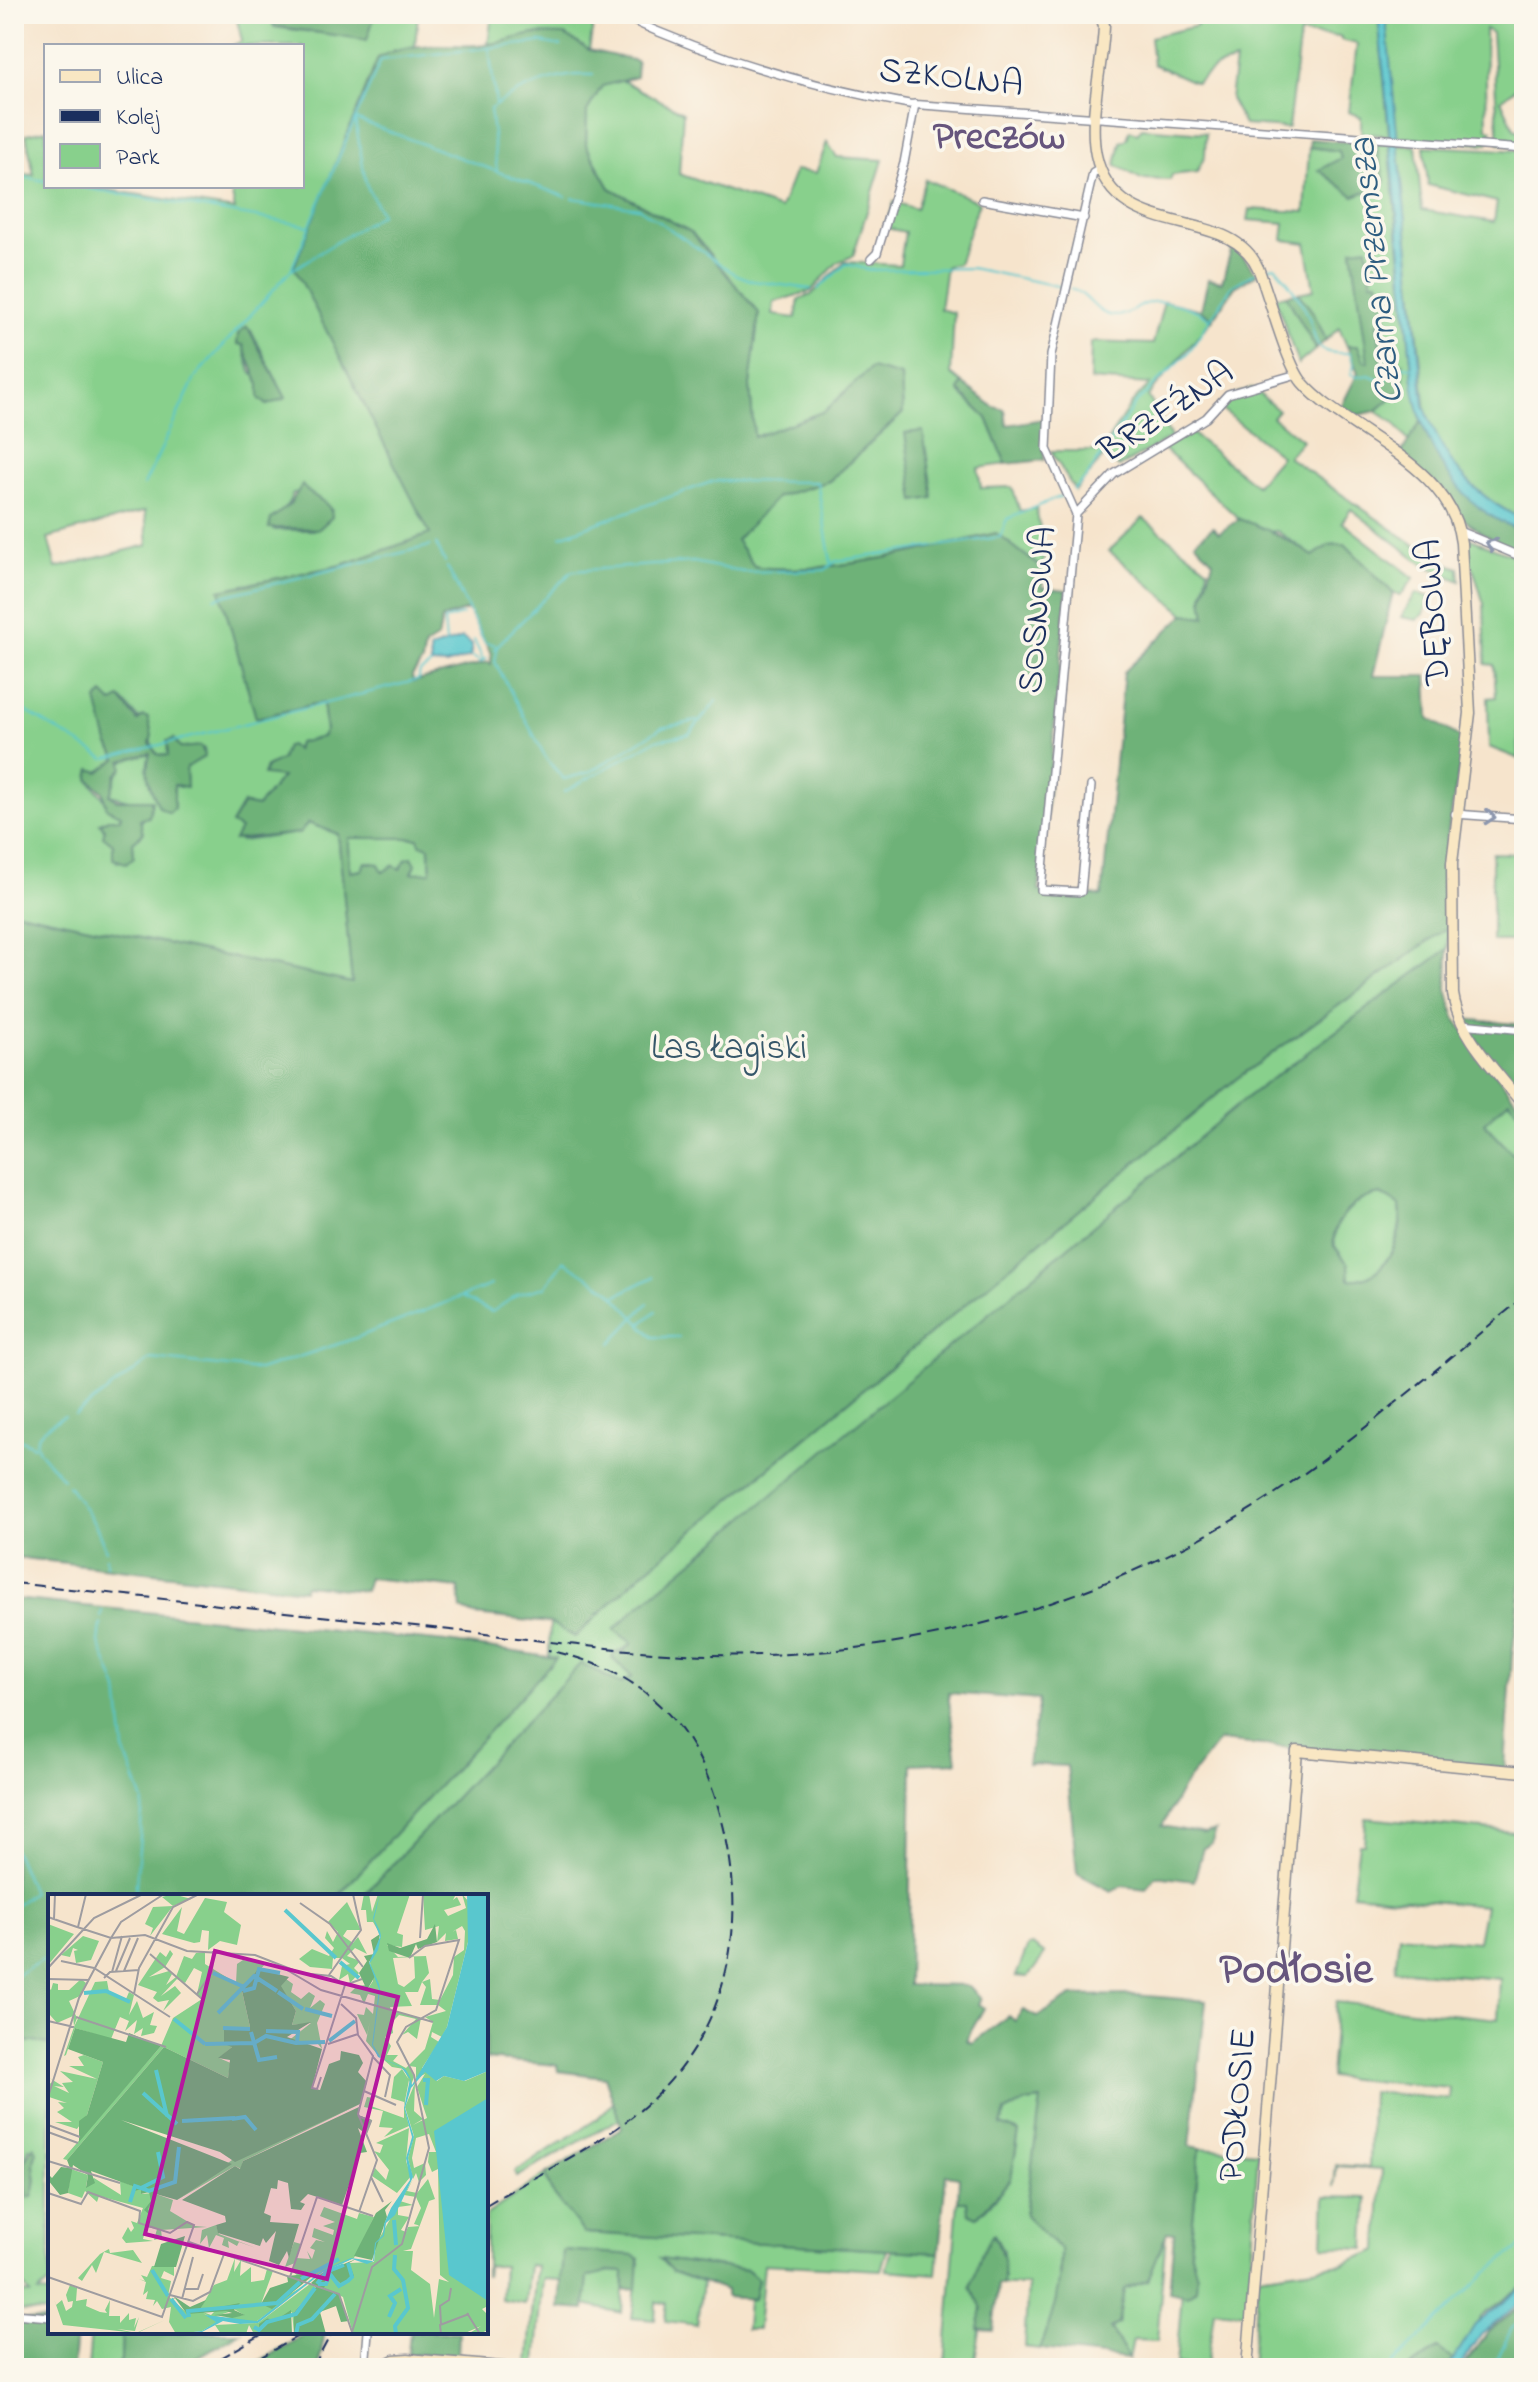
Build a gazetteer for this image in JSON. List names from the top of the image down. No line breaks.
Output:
{"streets":{"street":["SZKOLNA","BRZEŹNA","SOSNOWA","DĘBOWA","PODŁOSIE"]},"crossings":[["SZKOLNA","SOSNOWA"],["BRZEŹNA","SOSNOWA"],["BRZEŹNA","DĘBOWA"],["SOSNOWA","DĘBOWA"]],"districts":["Preczów","Podłosie"],"water":["Czarna Przemsza"],"parks":["Las Łagiski"],"legend":["Ulica","Kolej","Park"]}
